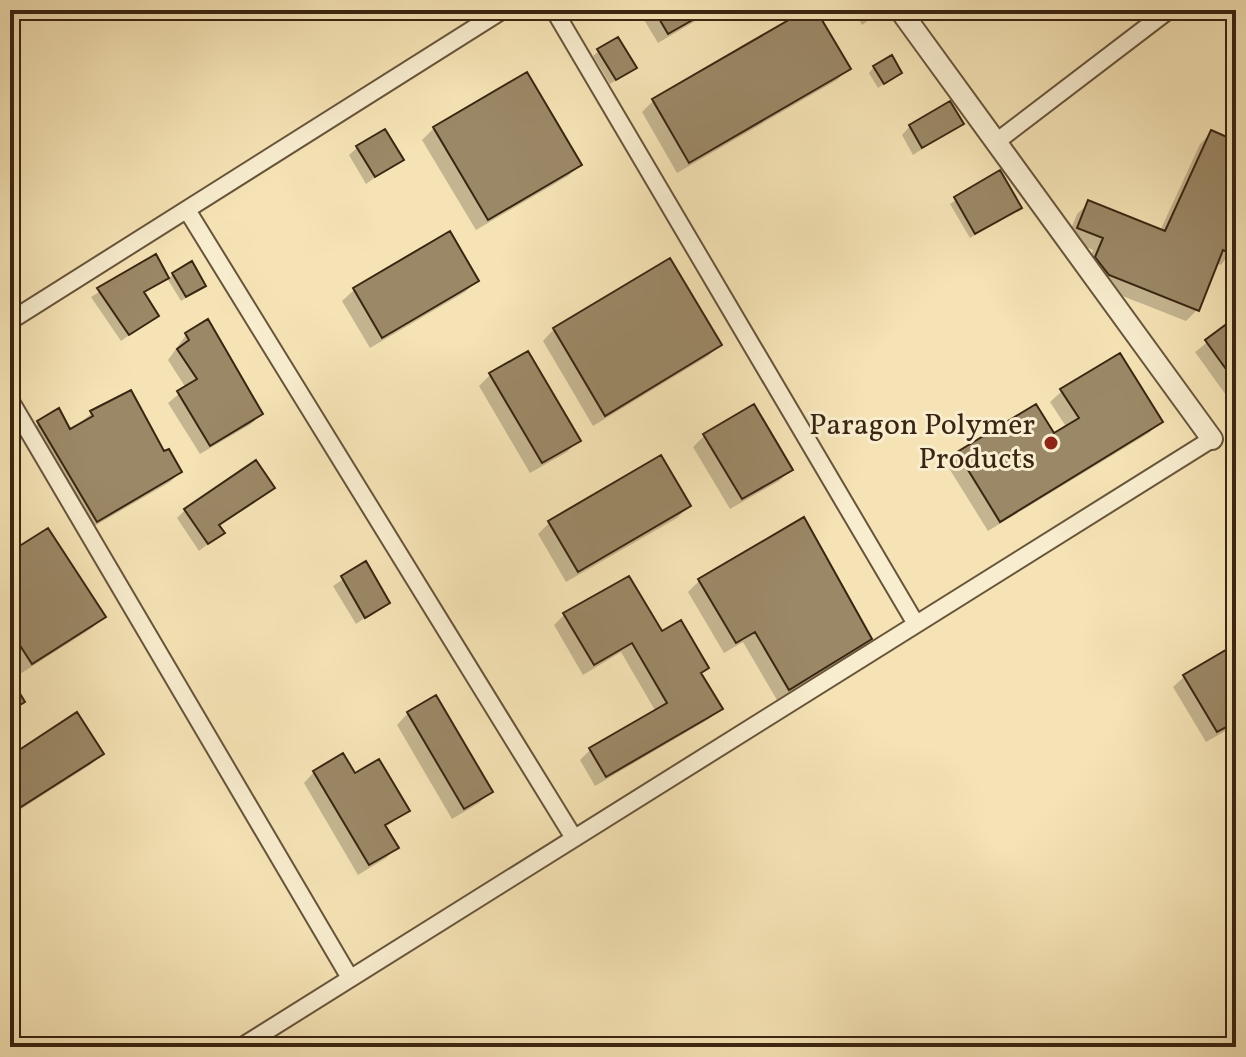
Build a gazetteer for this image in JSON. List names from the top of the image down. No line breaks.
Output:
{"places":["Paragon Polymer Products"]}
